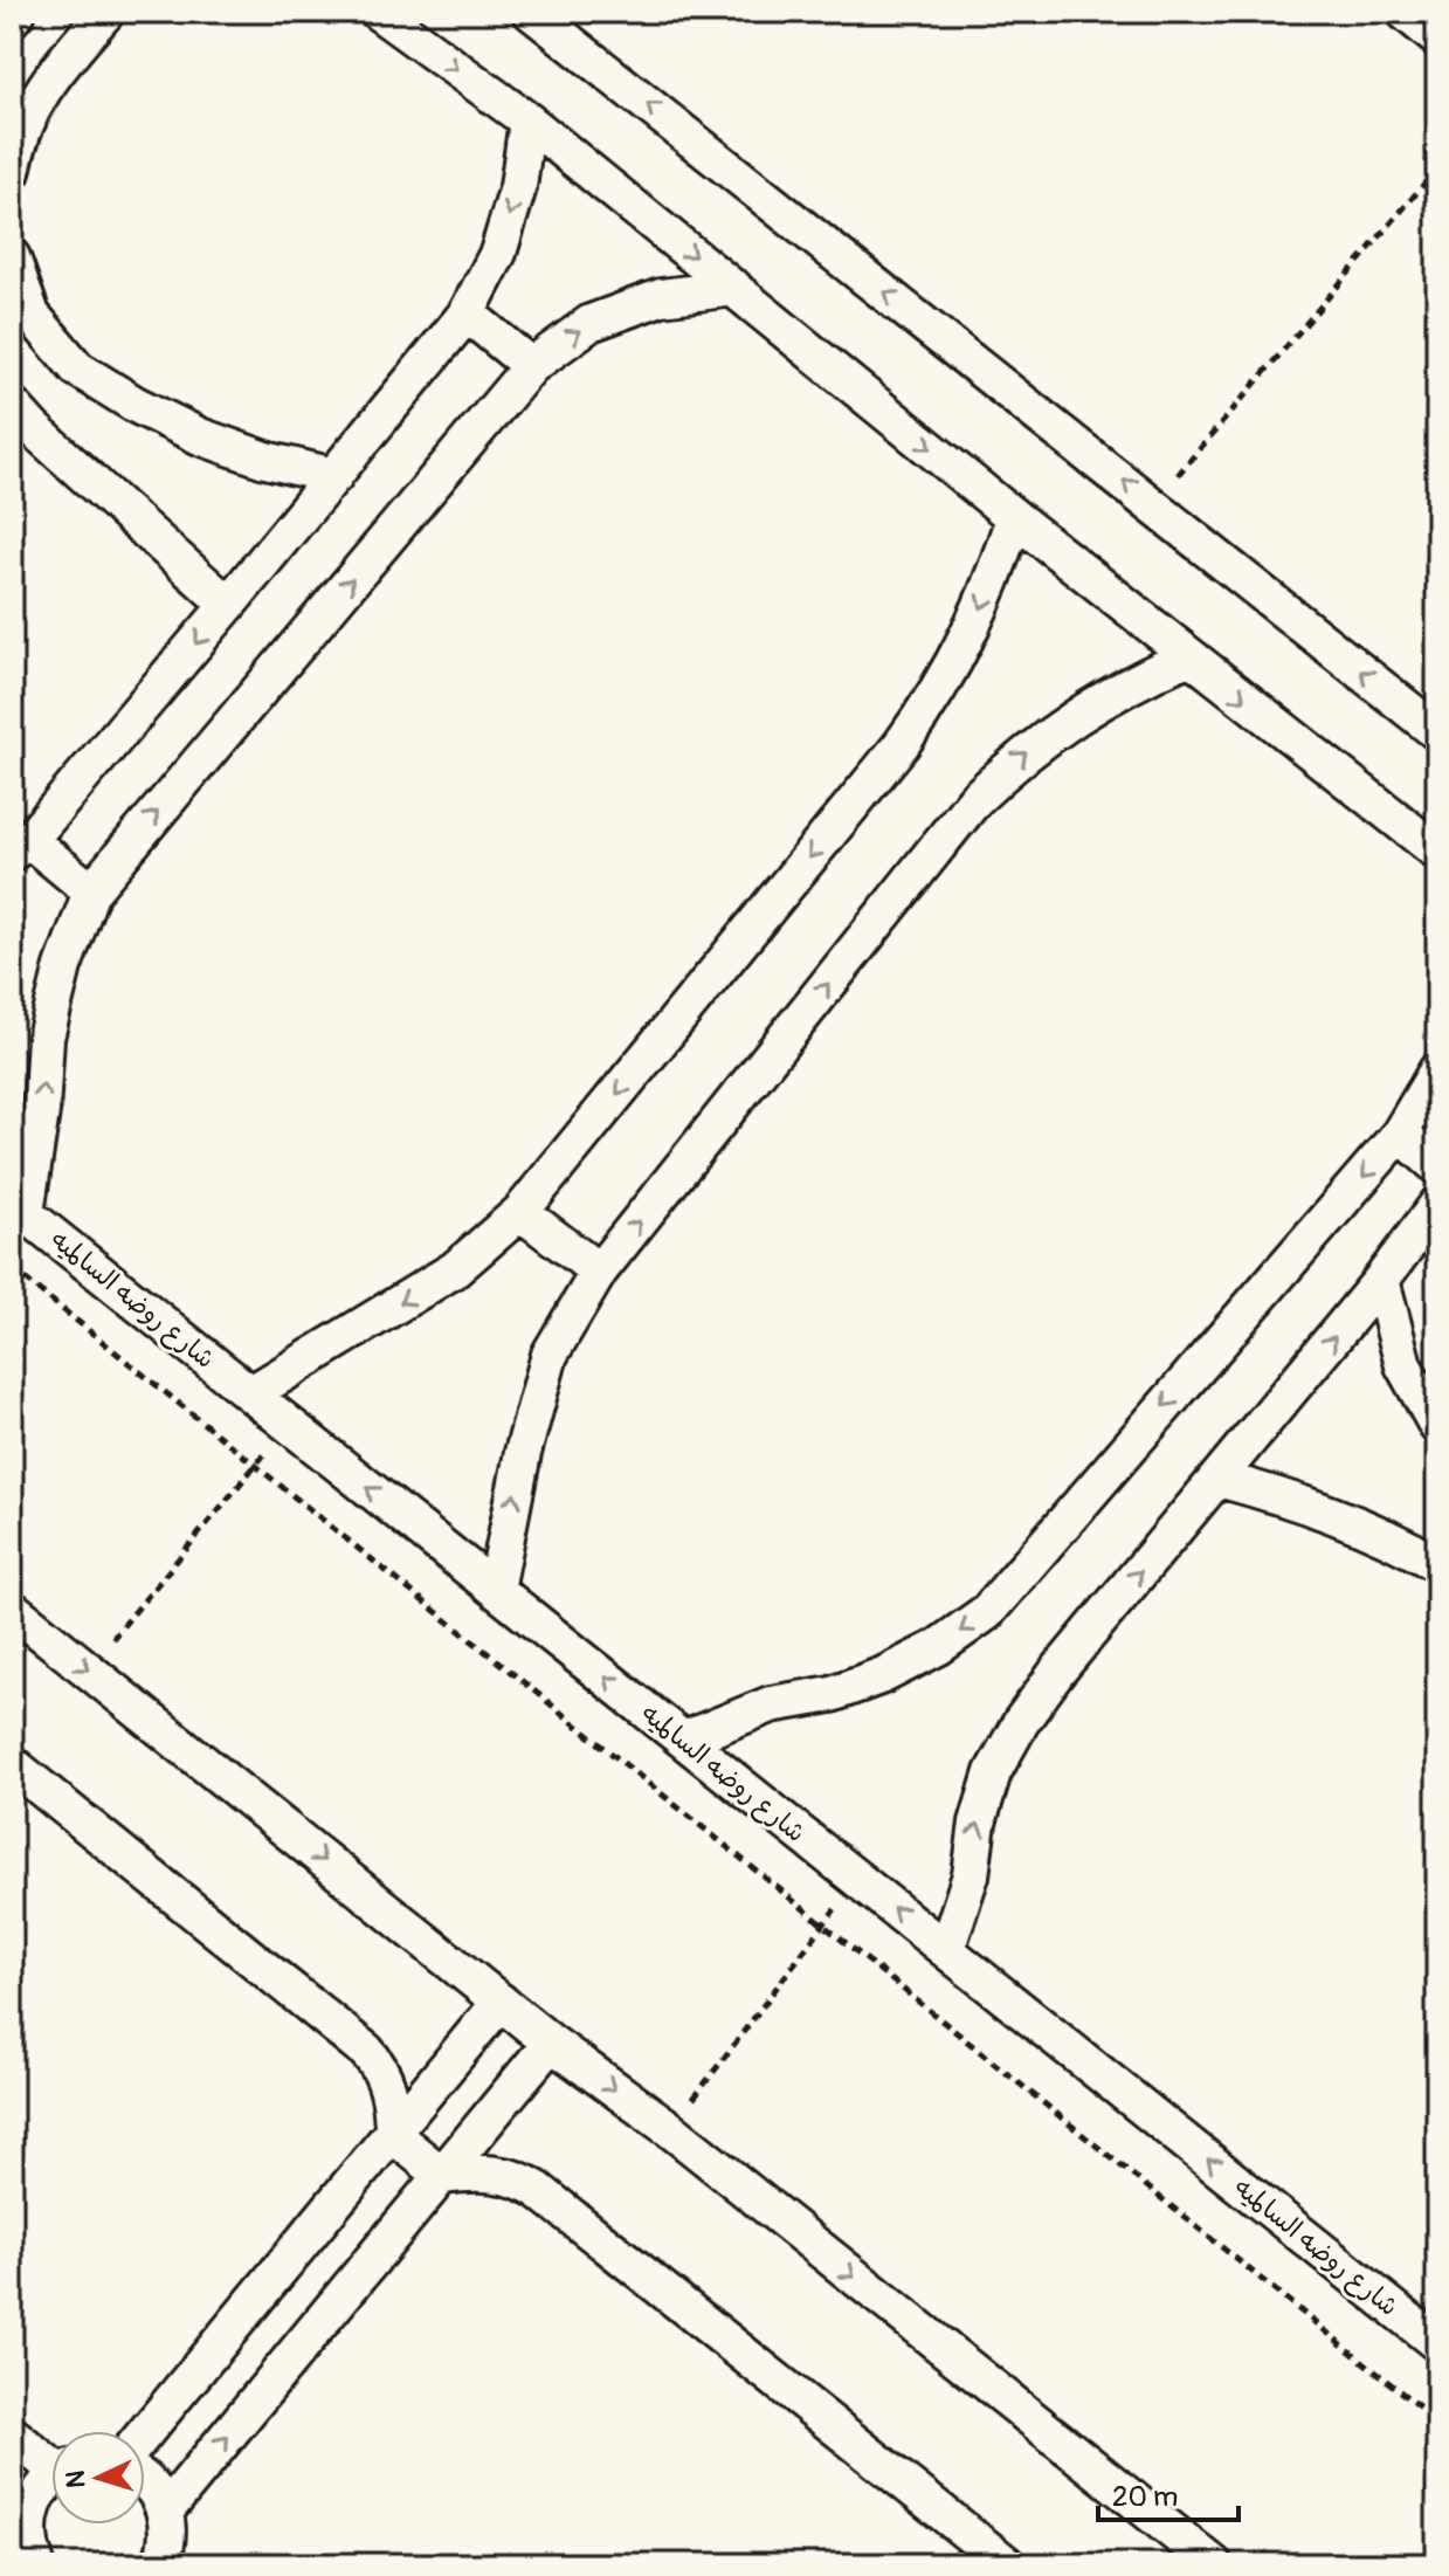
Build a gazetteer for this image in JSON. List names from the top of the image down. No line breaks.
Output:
{"streets":{"street":["شارع روضه السالميه"]},"scale_bar":"20 m","north":"left"}
